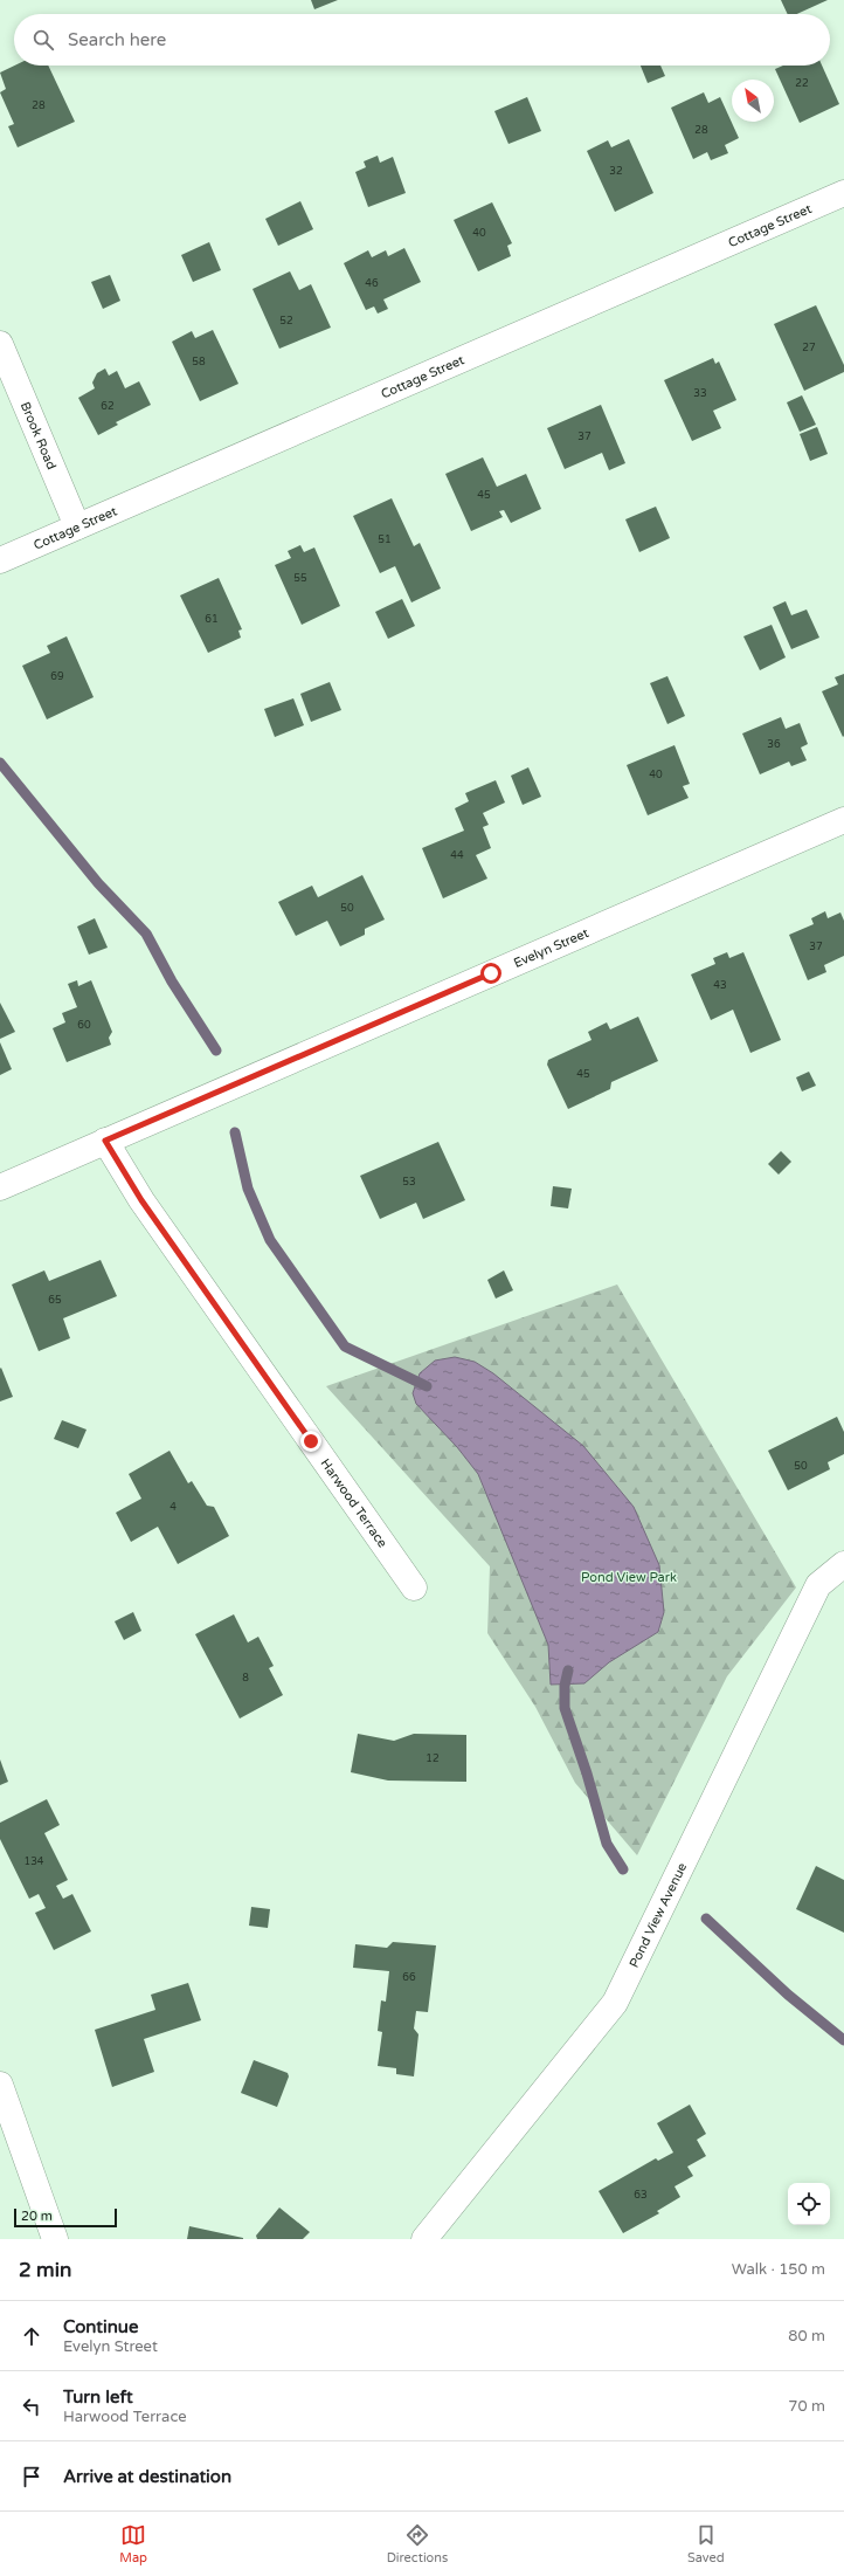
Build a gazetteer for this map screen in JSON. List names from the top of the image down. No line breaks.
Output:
{"streets":{"street":["Cottage Street","Brook Road","Evelyn Street","Harwood Terrace","Pond View Avenue"]},"crossings":[["Cottage Street","Brook Road"],["Evelyn Street","Harwood Terrace"]],"parks":["Pond View Park"],"house_numbers":["22","28","28","32","40","46","52","27","58","33","62","37","45","51","55","61","69","36","40","44","50","37","43","60","45","53","65","50","4","8","12","134","66","63"],"scale_bar":"20 m","north":"top left","page":{"search":"Search here","scale":"20 m","heading":["2 min","Walk · 150 m"],"list":[["Continue","Evelyn Street","80 m"],["Turn left","Harwood Terrace","70 m"],"Arrive at destination"],"nav":["Map","Directions","Saved"]}}
